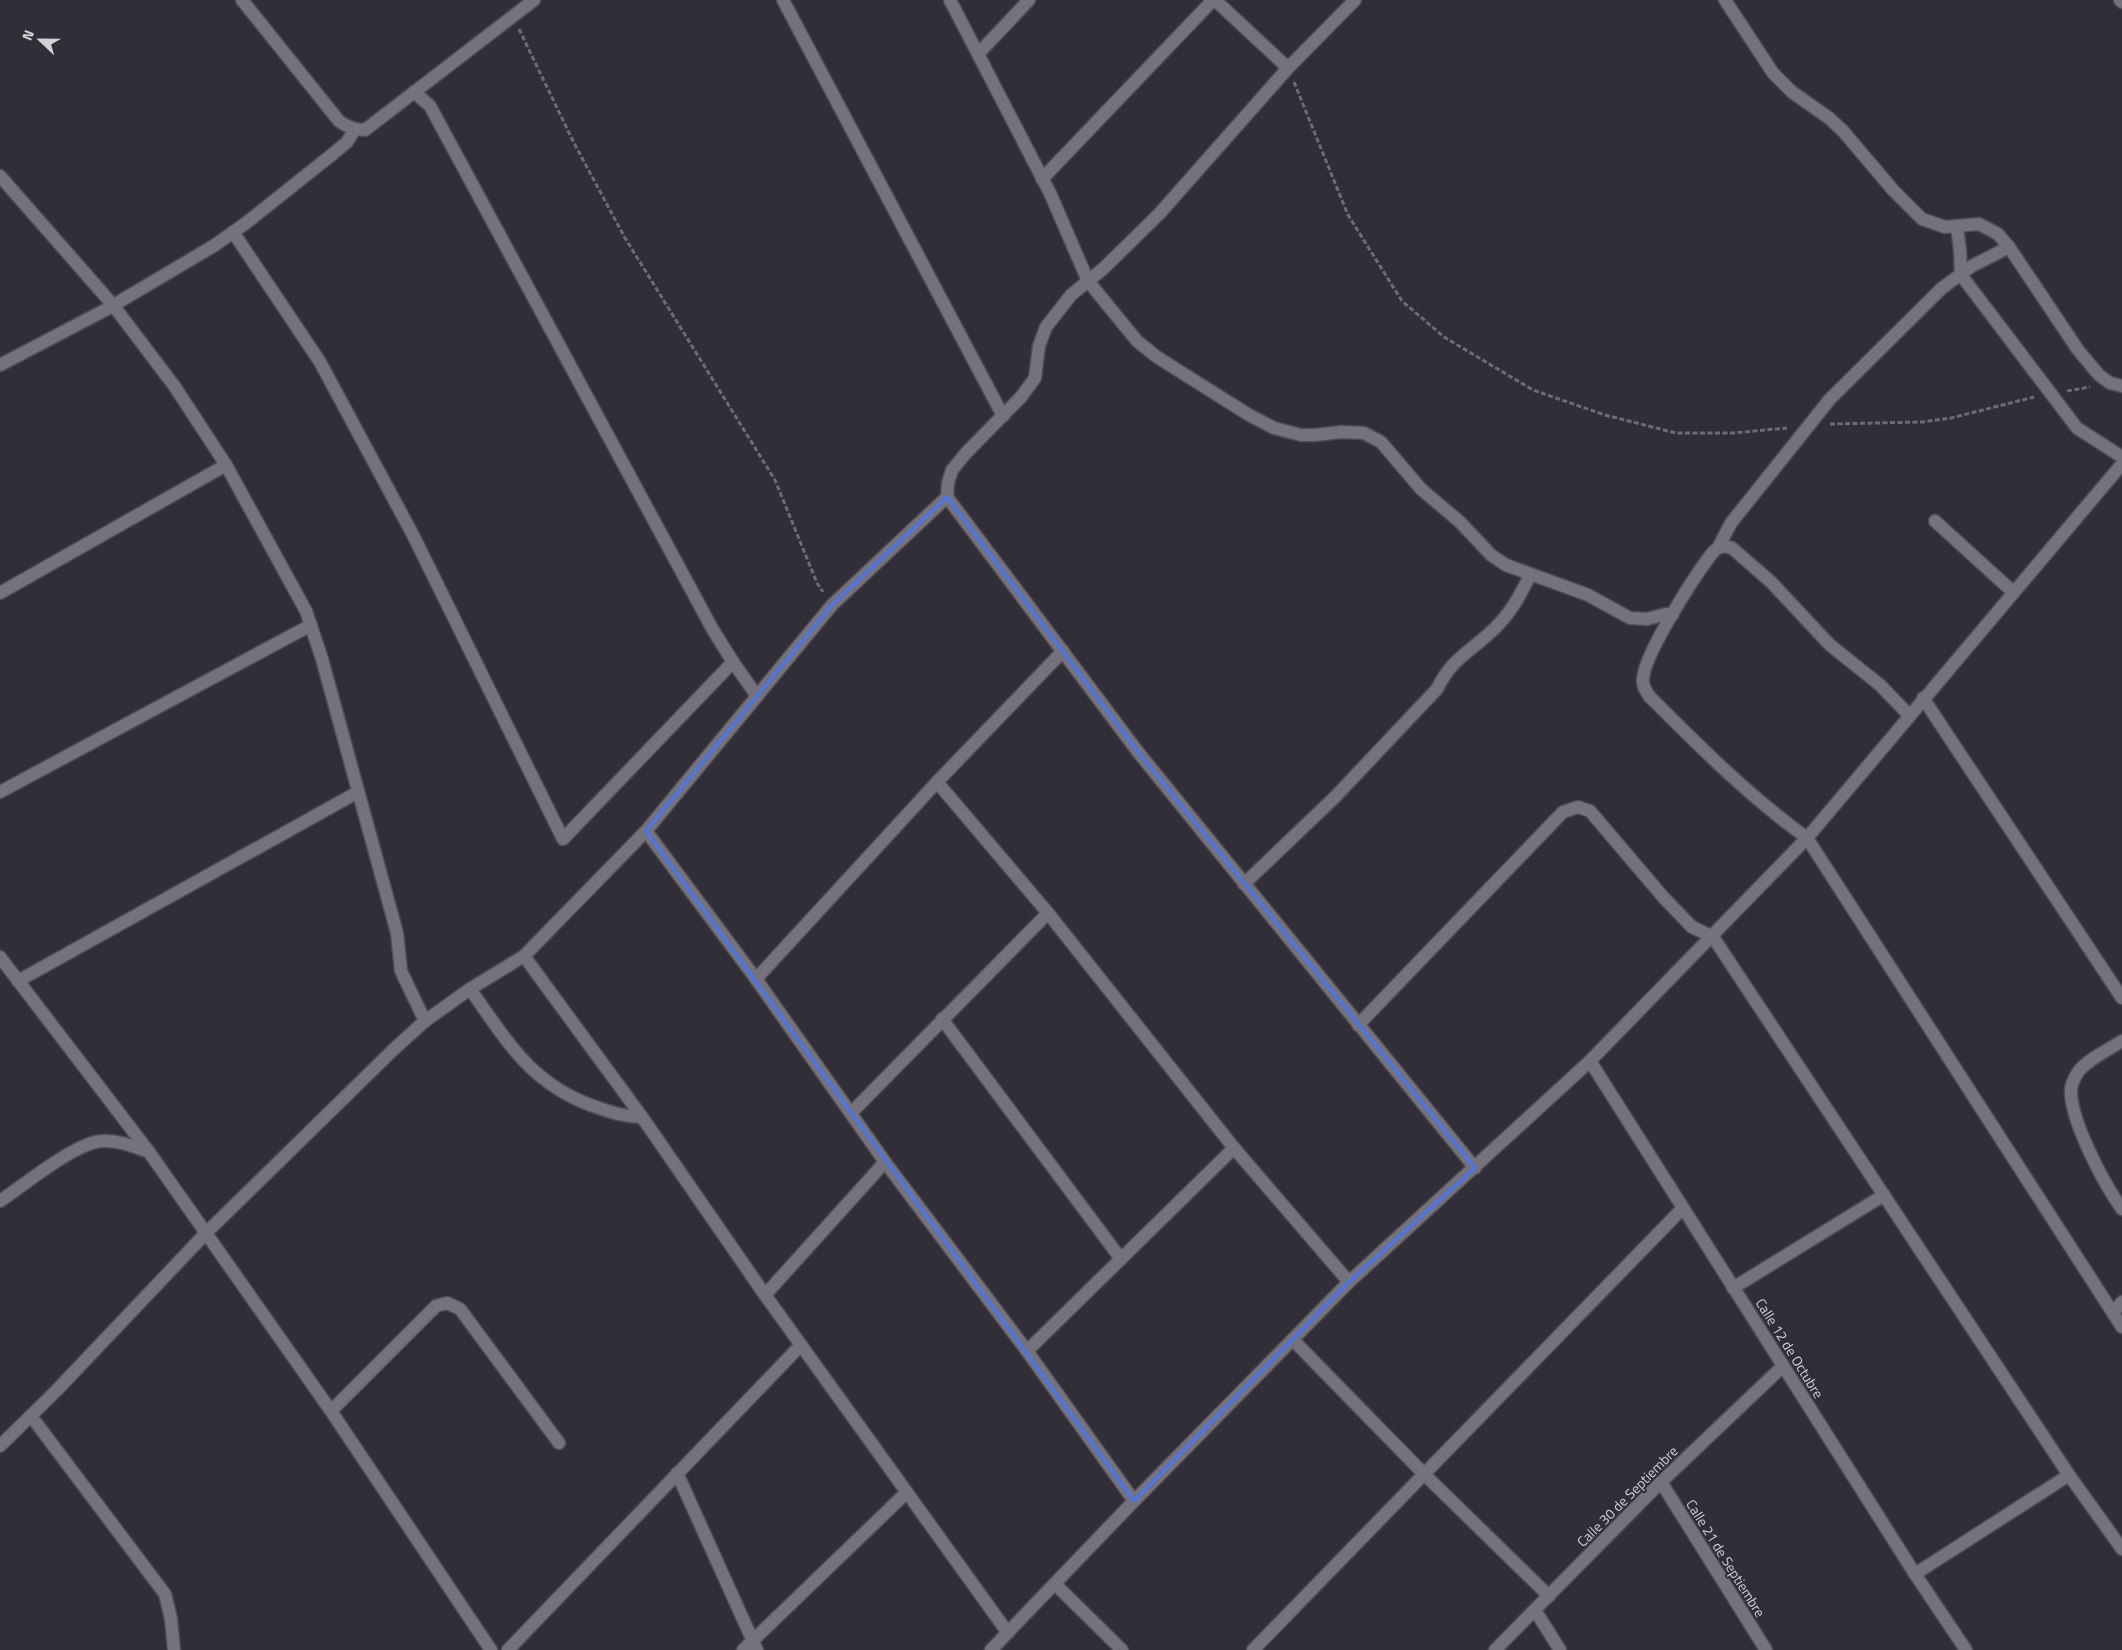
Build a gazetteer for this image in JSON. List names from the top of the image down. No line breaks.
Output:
{"streets":{"street":["Calle 12 de Octubre","Calle 30 de Septiembre","Calle 21 de Septiembre"]},"crossings":[["Calle 12 de Octubre","Calle 30 de Septiembre"],["Calle 30 de Septiembre","Calle 21 de Septiembre"]],"north":"left"}
